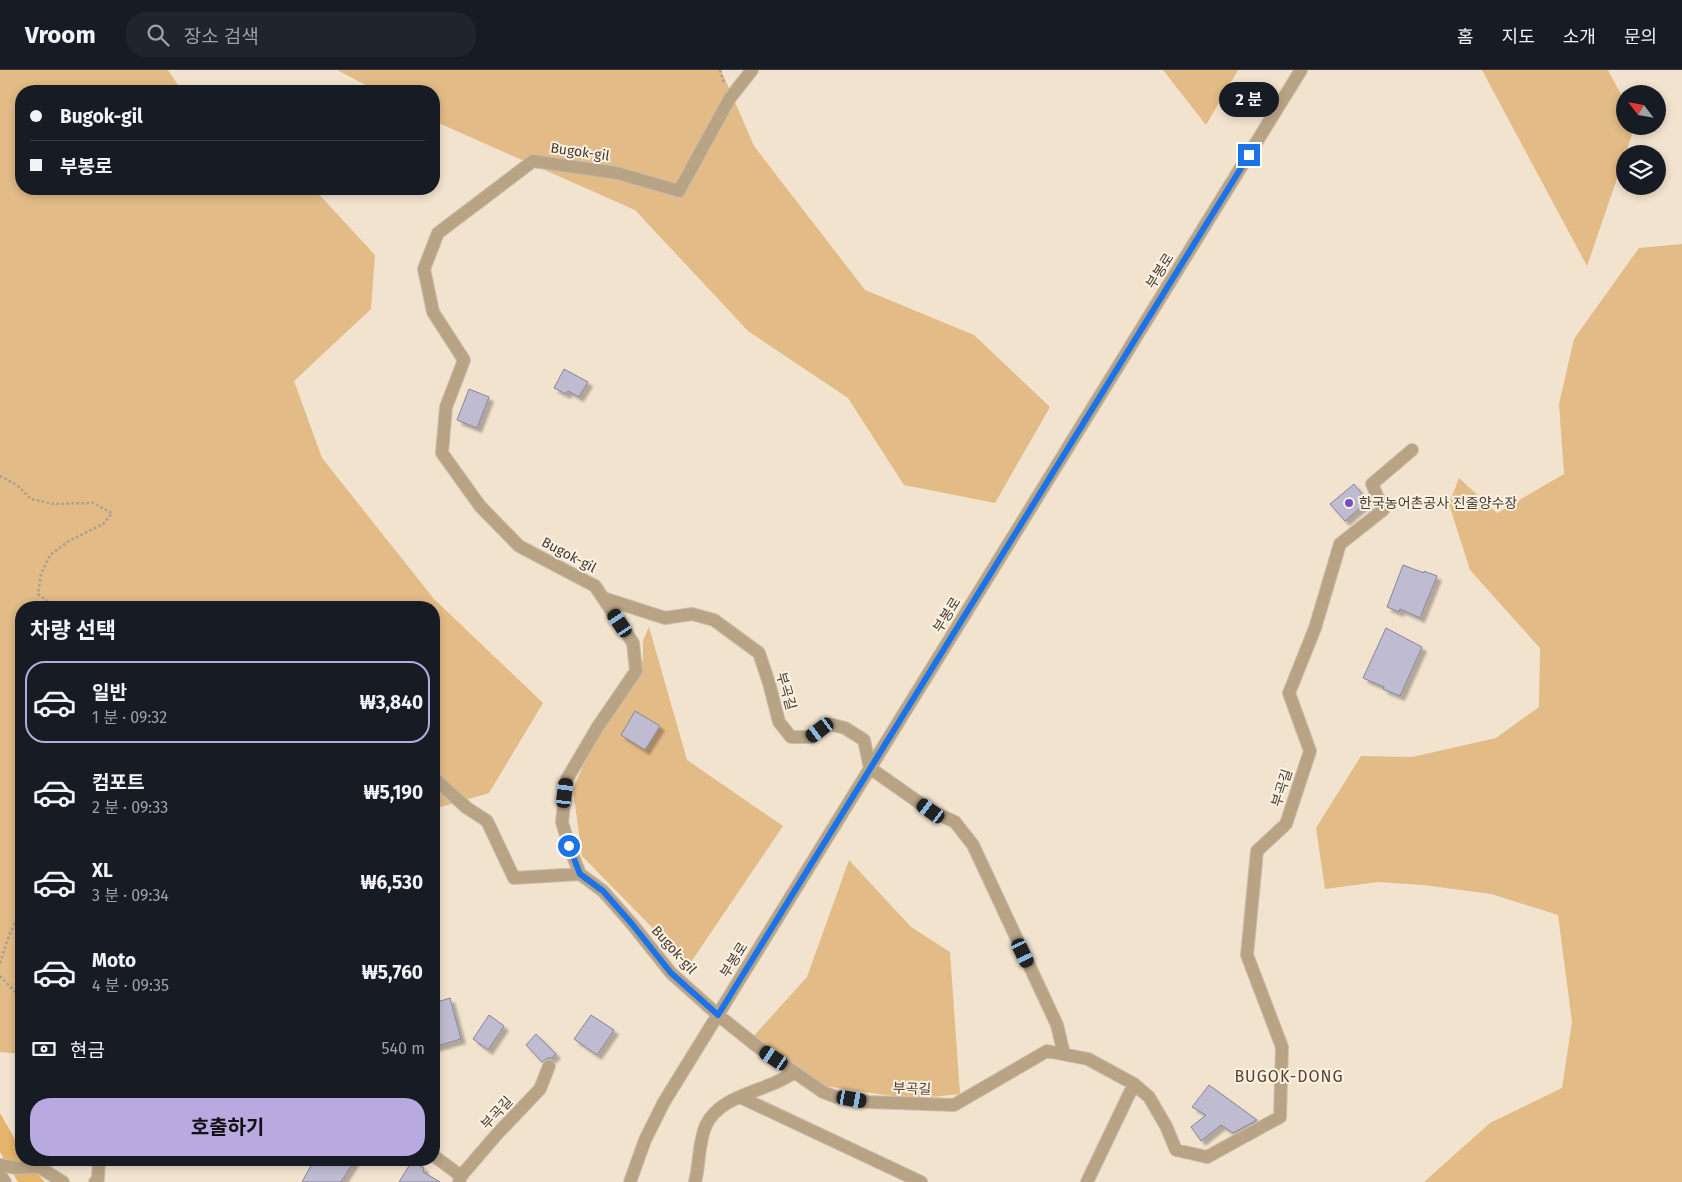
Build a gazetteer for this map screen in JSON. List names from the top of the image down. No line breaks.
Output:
{"streets":{"street":["Bugok-gil","부봉로","부곡길"]},"crossings":[["Bugok-gil","부봉로"],["Bugok-gil","부곡길"],["부봉로","부곡길"]],"districts":["BUGOK-DONG"],"places":["한국농어촌공사 진줄양수장"],"north":"top left","page":{"header":"Vroom","search":"장소 검색","nav":["홈","지도","소개","문의"],"bubble":"2 분","banner":["Bugok-gil","부봉로"],"heading":"차량 선택","list":[{"name":"일반","note":"1 분 · 09:32","value":"₩3,840"},{"name":"컴포트","note":"2 분 · 09:33","value":"₩5,190"},{"name":"XL","note":"3 분 · 09:34","value":"₩6,530"},{"name":"Moto","note":"4 분 · 09:35","value":"₩5,760"}],"pay":["현금","540 m"],"buttons":"호출하기"}}
